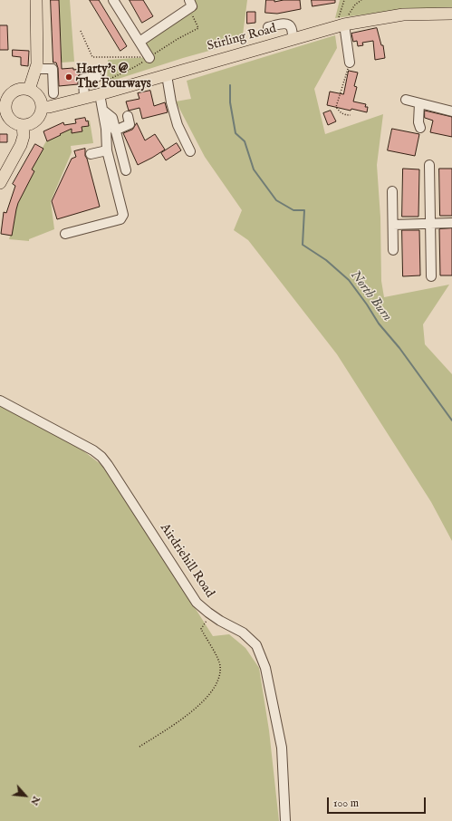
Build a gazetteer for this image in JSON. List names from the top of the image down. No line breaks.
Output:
{"streets":{"main road":["Stirling Road"],"street":["Airdriehill Road"]},"water":["North Burn"],"places":["Harty's @ The Fourways"],"scale_bar":"100 m","north":"bottom right"}
